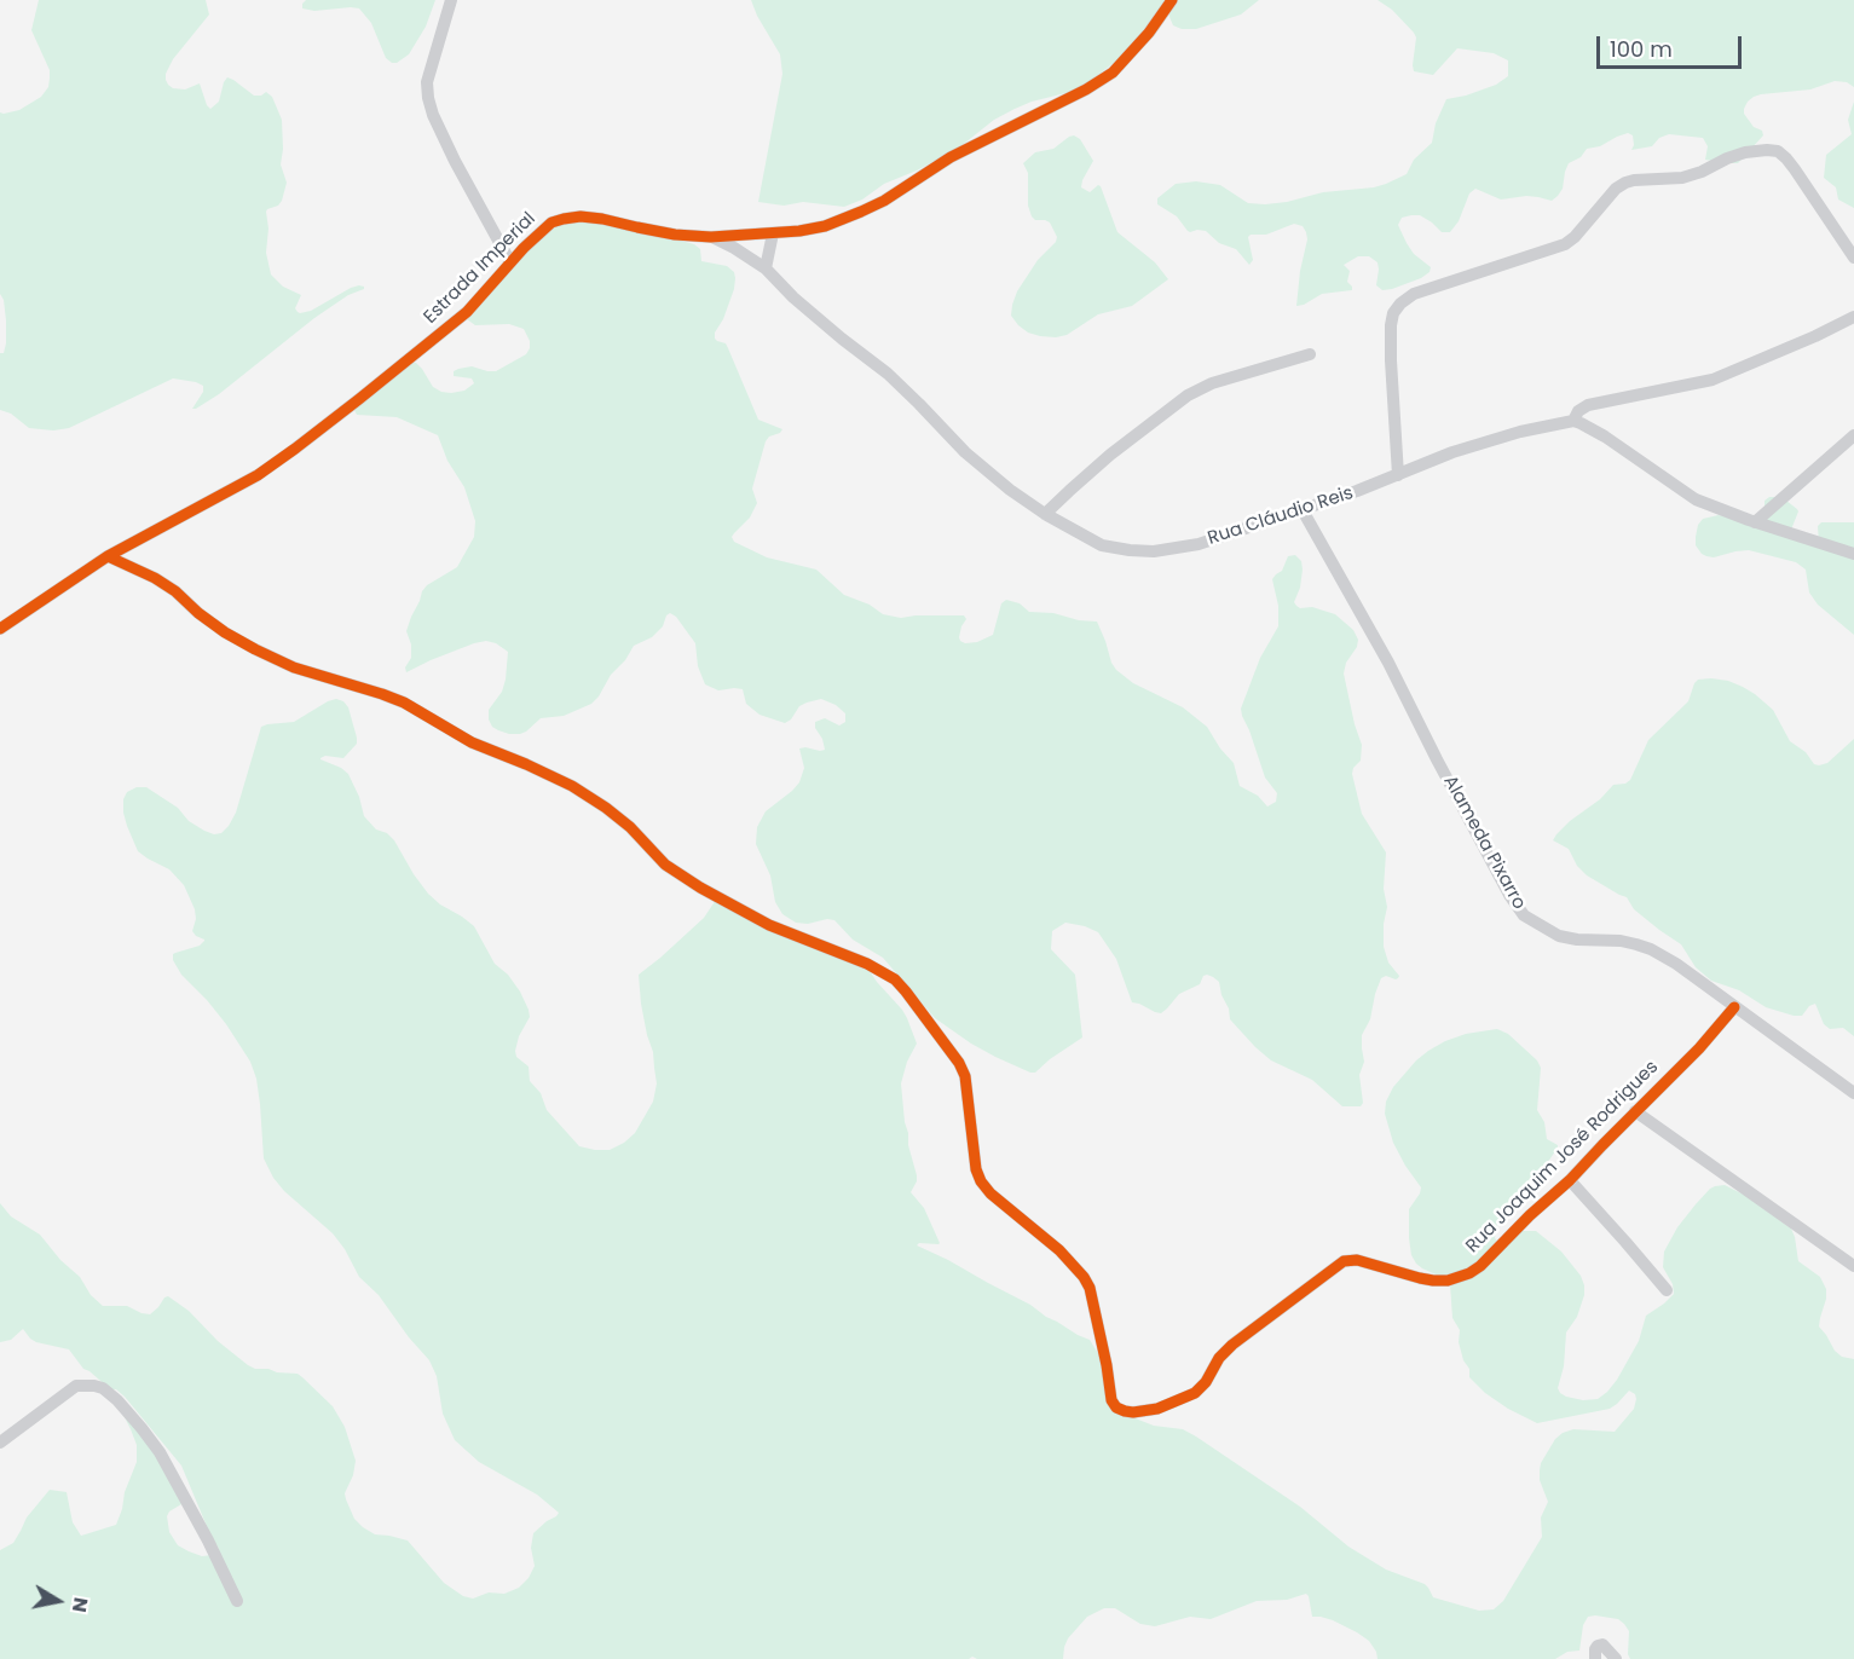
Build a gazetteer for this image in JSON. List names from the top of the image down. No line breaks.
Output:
{"streets":{"street":["Estrada Imperial","Rua Cláudio Reis","Alameda Pixarro","Rua Joaquim José Rodrigues"]},"crossings":[["Estrada Imperial","Rua Cláudio Reis"],["Estrada Imperial","Rua Joaquim José Rodrigues"],["Rua Cláudio Reis","Alameda Pixarro"],["Alameda Pixarro","Rua Joaquim José Rodrigues"]],"scale_bar":"100 m","north":"right"}
